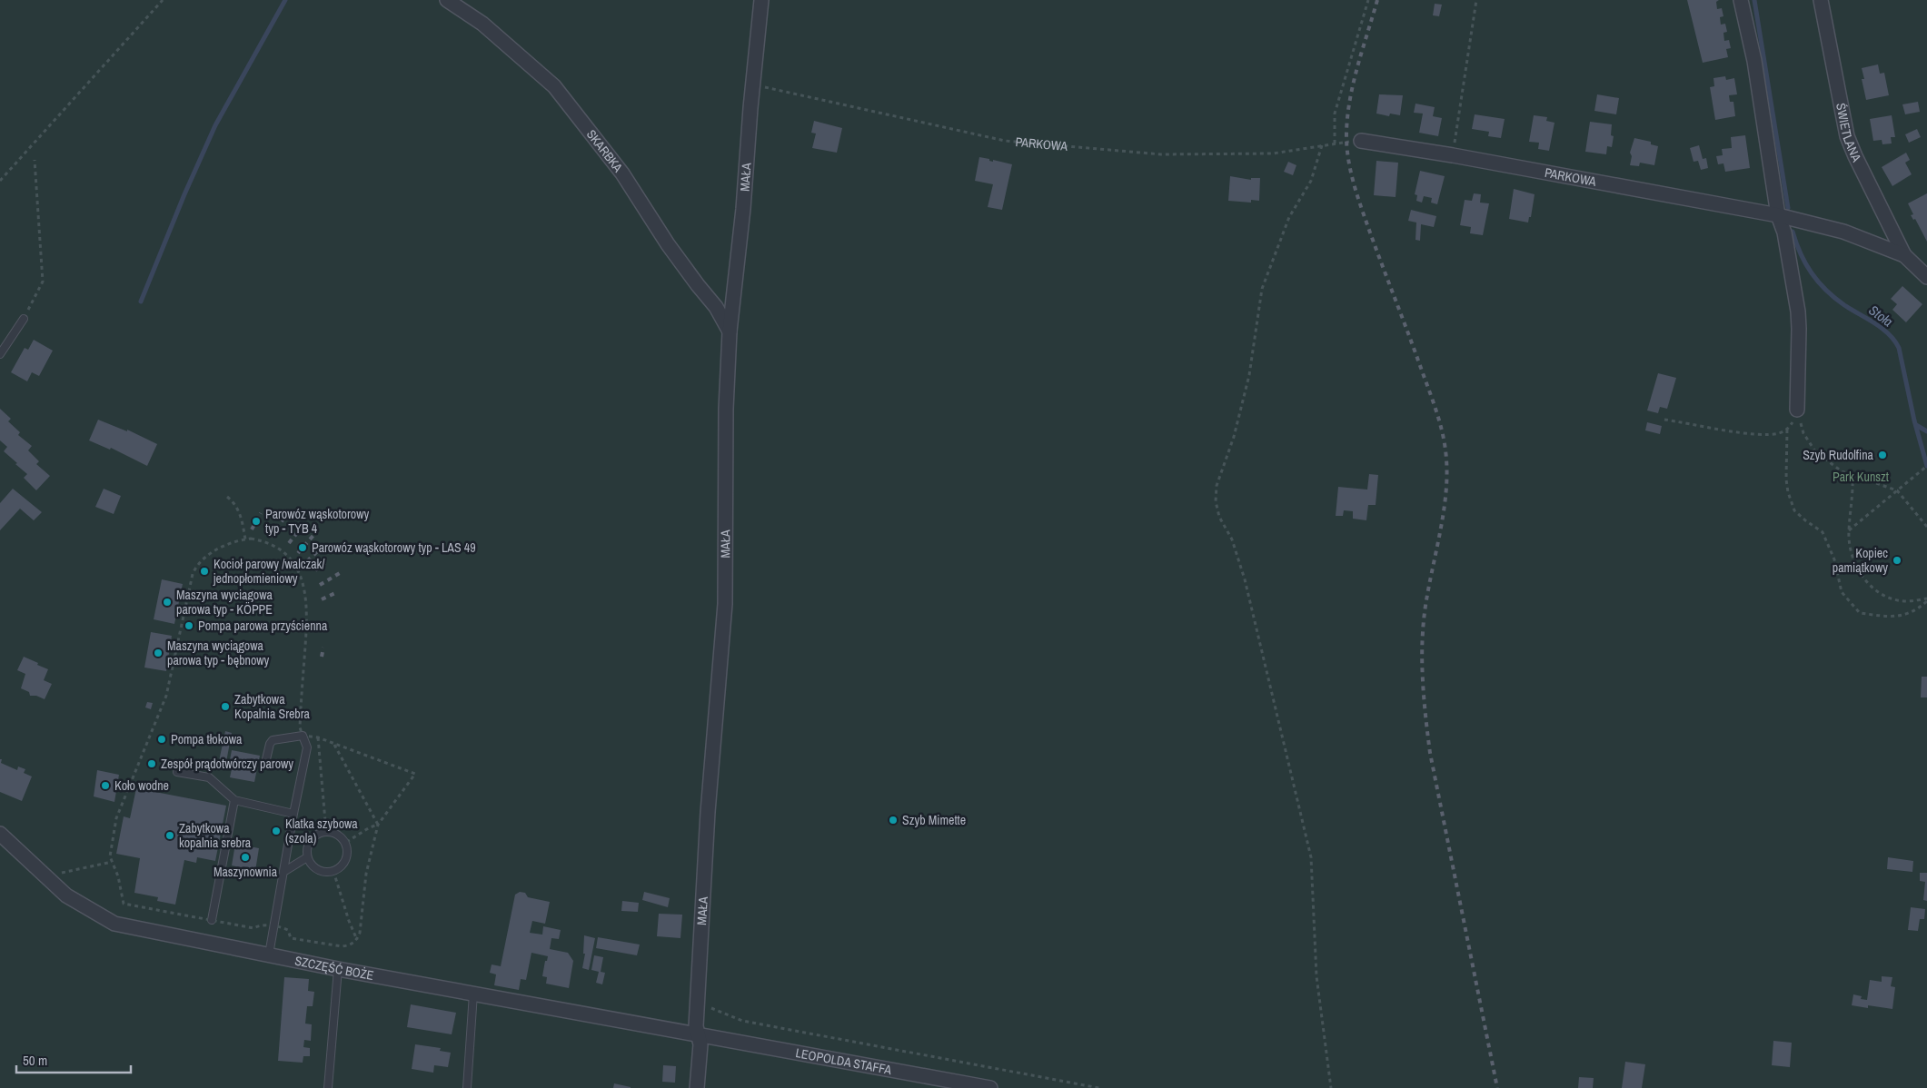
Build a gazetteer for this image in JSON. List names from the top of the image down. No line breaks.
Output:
{"streets":{"street":["ŚWIETLANA","PARKOWA","SKARBKA","MAŁA","SZCZĘŚĆ BOŻE","LEOPOLDA STAFFA"]},"crossings":[["ŚWIETLANA","PARKOWA"],["PARKOWA","MAŁA"],["SKARBKA","MAŁA"],["MAŁA","SZCZĘŚĆ BOŻE"],["MAŁA","LEOPOLDA STAFFA"],["SZCZĘŚĆ BOŻE","LEOPOLDA STAFFA"]],"water":["Stoła"],"parks":["Park Kunszt"],"places":["Szyb Rudolfina","Parowóz wąskotorowy typ - TYB 4","Parowóz wąskotorowy typ - LAS 49","Kopiec pamiątkowy","Kocioł parowy /walczak/ jednopłomieniowy","Maszyna wyciągowa parowa typ - KÖPPE","Pompa parowa przyścienna","Maszyna wyciągowa parowa typ - bębnowy","Zabytkowa Kopalnia Srebra","Pompa tłokowa","Zespół prądotwórczy parowy","Koło wodne","Szyb Mimette","Klatka szybowa (szola)","Zabytkowa kopalnia srebra","Maszynownia"],"scale_bar":"50 m"}
